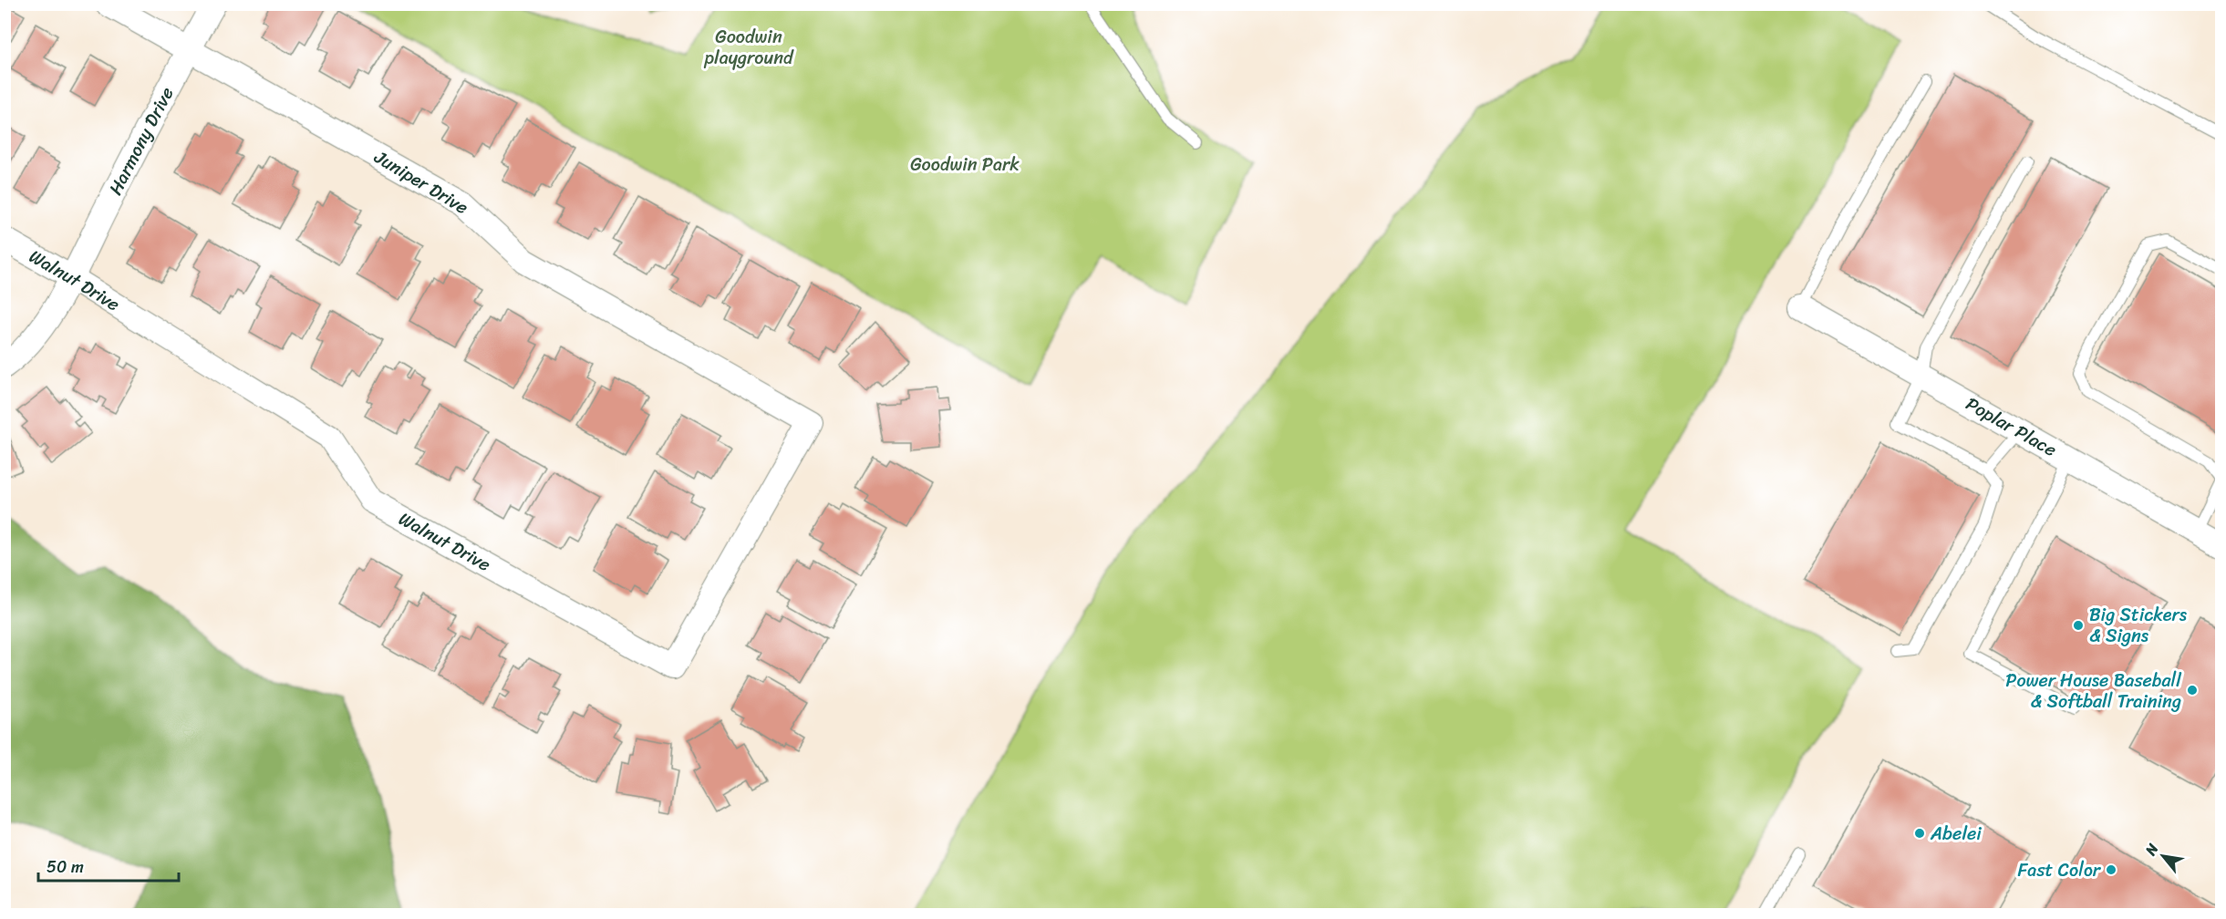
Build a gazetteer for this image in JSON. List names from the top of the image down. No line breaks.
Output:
{"streets":{"street":["Harmony Drive","Juniper Drive","Walnut Drive","Poplar Place"]},"crossings":[["Harmony Drive","Juniper Drive"],["Harmony Drive","Walnut Drive"],["Juniper Drive","Walnut Drive"]],"parks":["Goodwin playground","Goodwin Park"],"places":["Big Stickers & Signs","Power House Baseball & Softball Training","Abelei","Fast Color"],"scale_bar":"50 m","north":"top left"}
